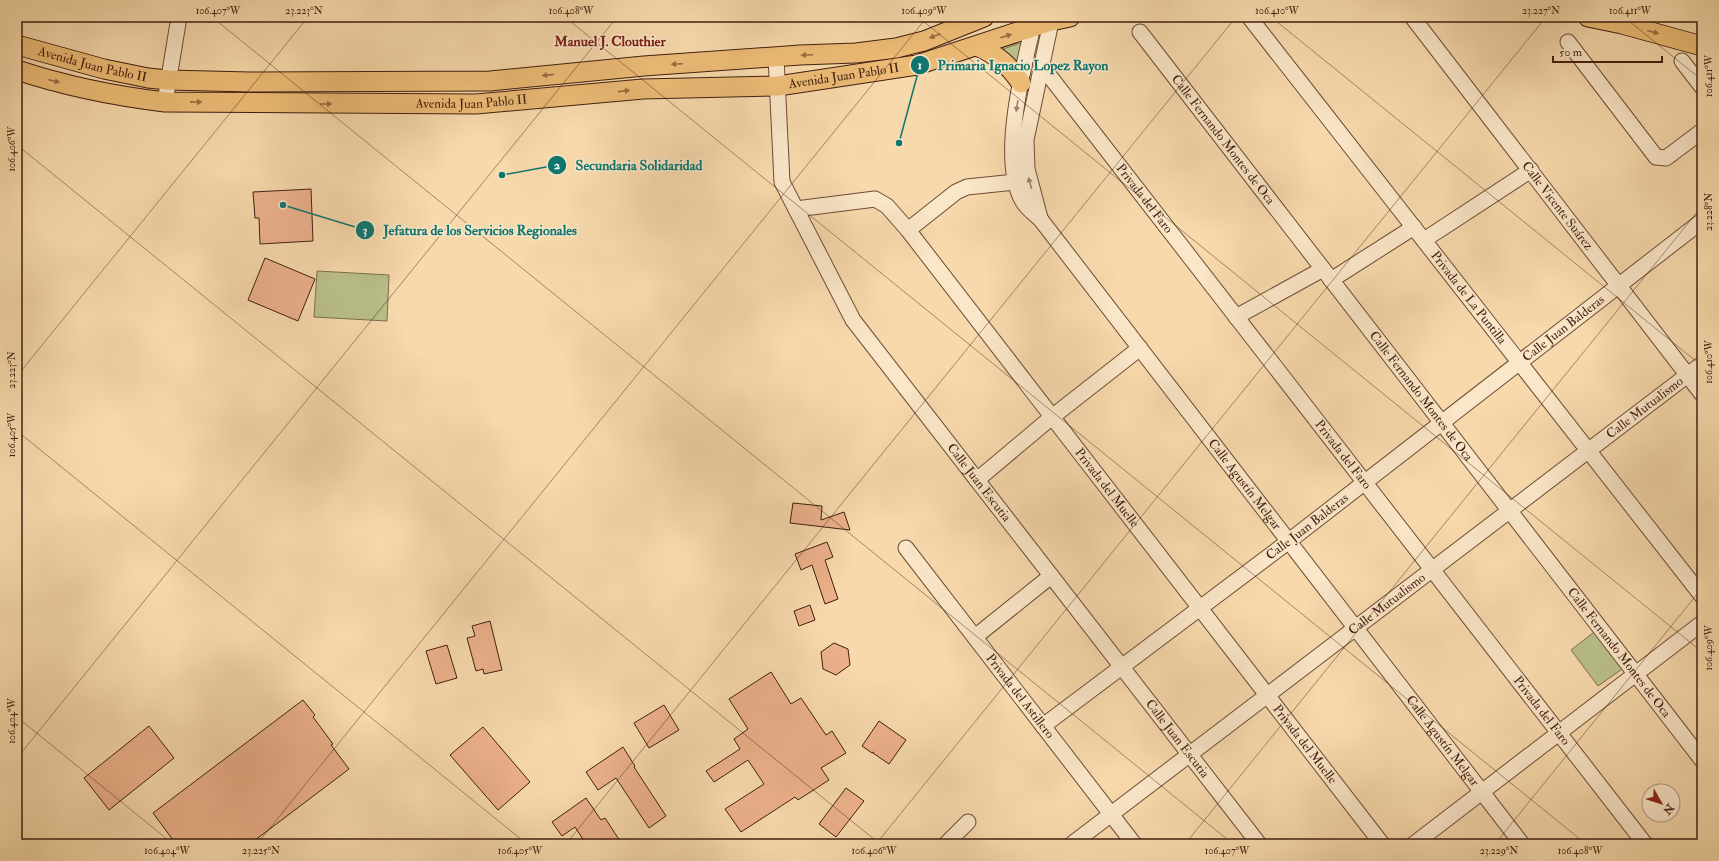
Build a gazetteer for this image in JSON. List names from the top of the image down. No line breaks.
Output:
{"streets":{"main road":["Avenida Juan Pablo II"],"street":["Calle Fernando Montes de Oca","Privada del Faro","Calle Vicente Suárez","Privada de La Puntilla","Calle Juan Balderas","Calle Mutualismo","Calle Juan Escutia","Calle Agustín Melgar","Privada del Muelle","Privada del Astillero"]},"crossings":[["Avenida Juan Pablo II","Calle Juan Escutia"],["Avenida Juan Pablo II","Calle Agustín Melgar"],["Calle Fernando Montes de Oca","Calle Juan Balderas"],["Calle Fernando Montes de Oca","Calle Mutualismo"],["Privada del Faro","Calle Juan Balderas"],["Privada del Faro","Calle Mutualismo"],["Privada del Faro","Calle Agustín Melgar"],["Calle Vicente Suárez","Calle Juan Balderas"],["Calle Vicente Suárez","Calle Mutualismo"],["Privada de La Puntilla","Calle Juan Balderas"],["Privada de La Puntilla","Calle Mutualismo"],["Calle Juan Balderas","Calle Juan Escutia"],["Calle Juan Balderas","Calle Agustín Melgar"],["Calle Juan Balderas","Privada del Muelle"],["Calle Juan Balderas","Privada del Astillero"],["Calle Mutualismo","Calle Juan Escutia"],["Calle Mutualismo","Calle Agustín Melgar"],["Calle Mutualismo","Privada del Muelle"],["Calle Mutualismo","Privada del Astillero"],["Calle Juan Escutia","Privada del Muelle"]],"districts":["Manuel J. Clouthier"],"places":["Primaria Ignacio Lopez Rayon","Secundaria Solidaridad","Jefatura de los Servicios Regionales"],"scale_bar":"50 m","north":"bottom right","coordinates":["106.407°W","23.223°N","106.408°W","106.409°W","106.410°W","23.227°N","106.411°W","106.406°W","23.228°N","106.405°W","106.404°W","23.225°N","23.229°N"]}
